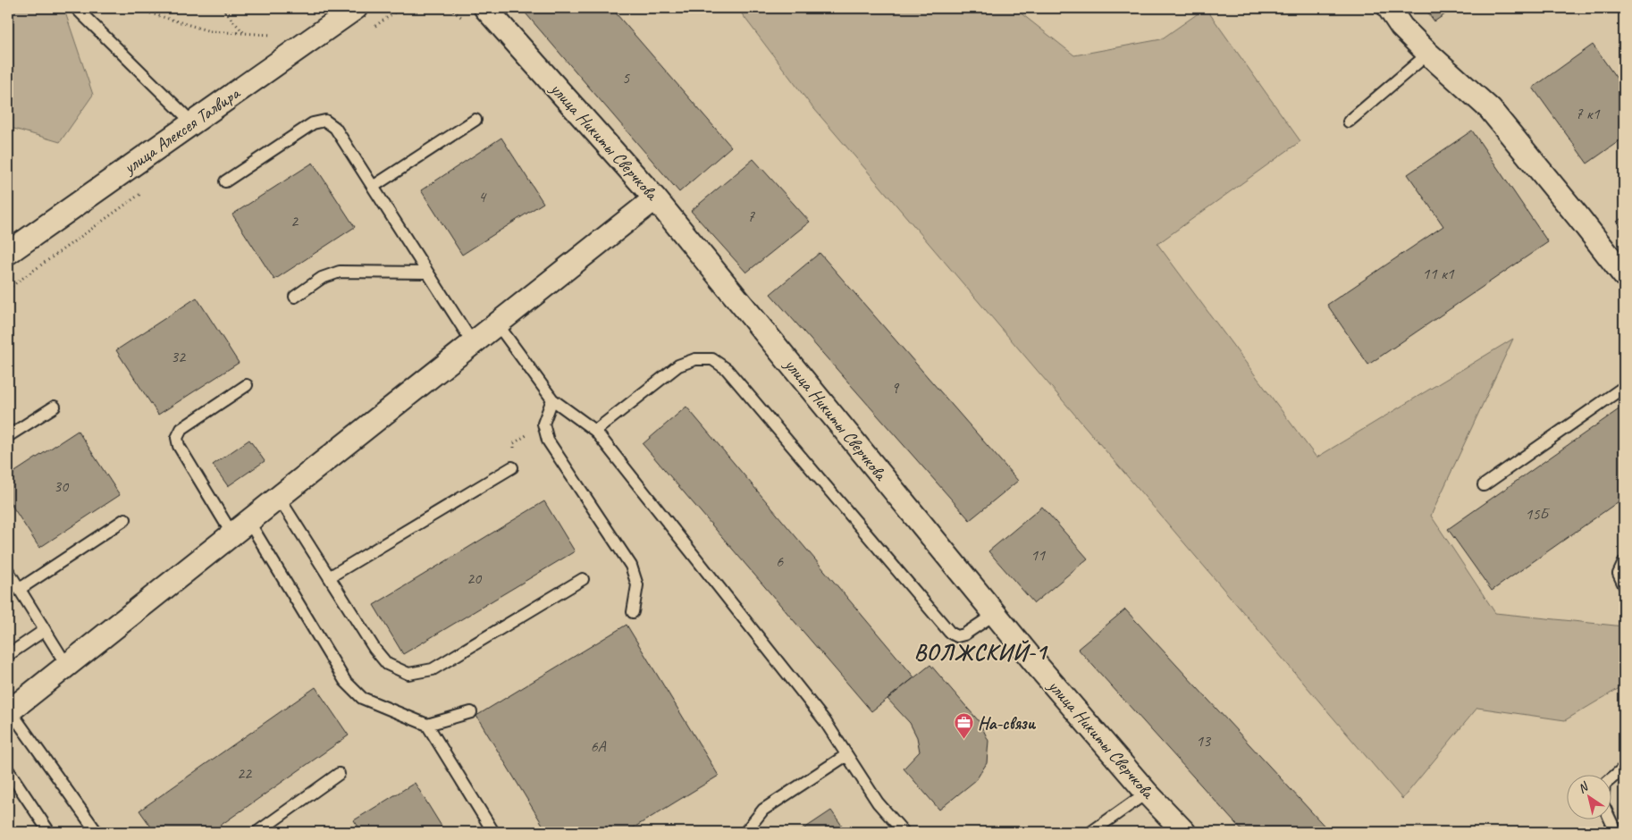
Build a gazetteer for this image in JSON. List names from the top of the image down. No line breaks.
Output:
{"streets":{"street":["улица Алексея Талвира","улица Никиты Сверчкова"]},"districts":["ВОЛЖСКИЙ-1"],"places":{"office":["На-связи"]},"house_numbers":["5","7 к1","4","7","2","11 к1","32","9","30","15Б","11","6","20","13","6А","22"],"north":"top left"}
